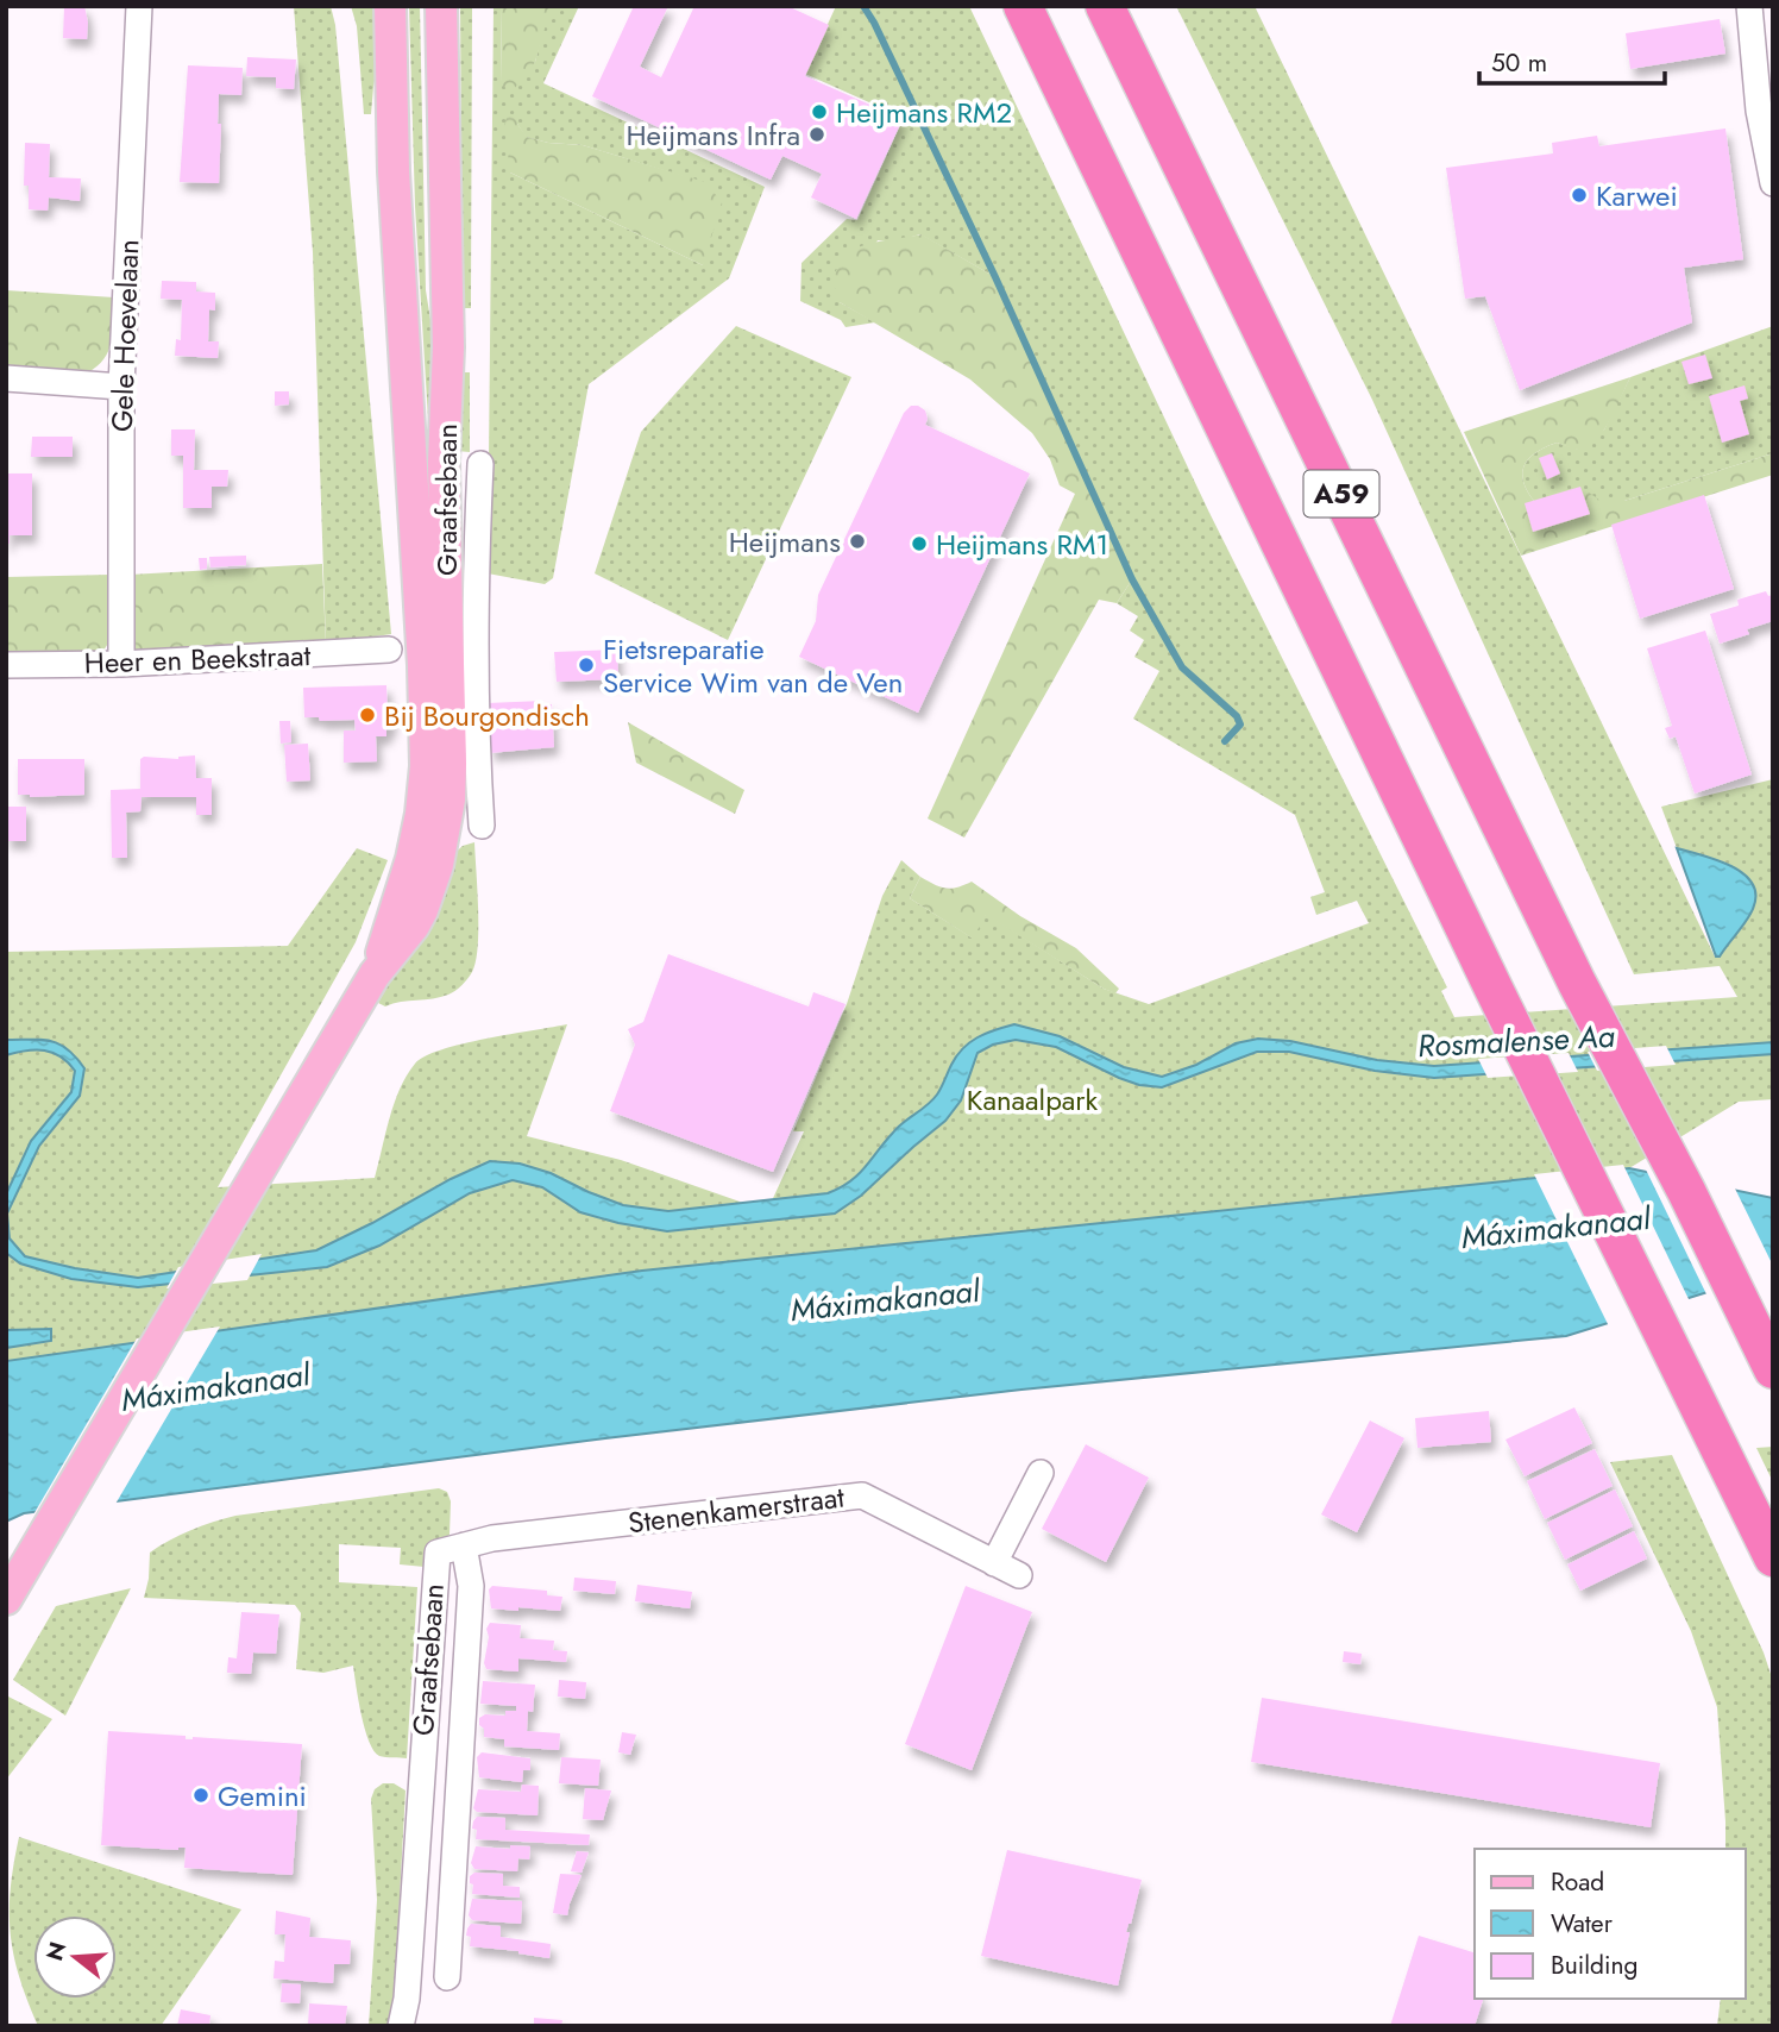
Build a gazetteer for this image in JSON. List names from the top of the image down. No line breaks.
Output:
{"streets":{"highway":["A59"],"main road":["Graafsebaan"],"street":["Gele Hoevelaan","Heer en Beekstraat","Stenenkamerstraat"]},"crossings":[["Gele Hoevelaan","Heer en Beekstraat"],["Graafsebaan","Stenenkamerstraat"]],"water":["Rosmalense Aa","Máximakanaal"],"parks":["Kanaalpark"],"places":["Heijmans RM2","Heijmans Infra","Karwei","Heijmans","Heijmans RM1","Fietsreparatie Service Wim van de Ven","Bij Bourgondisch","Gemini"],"legend":["Road","Water","Building"],"scale_bar":"50 m","north":"left"}
